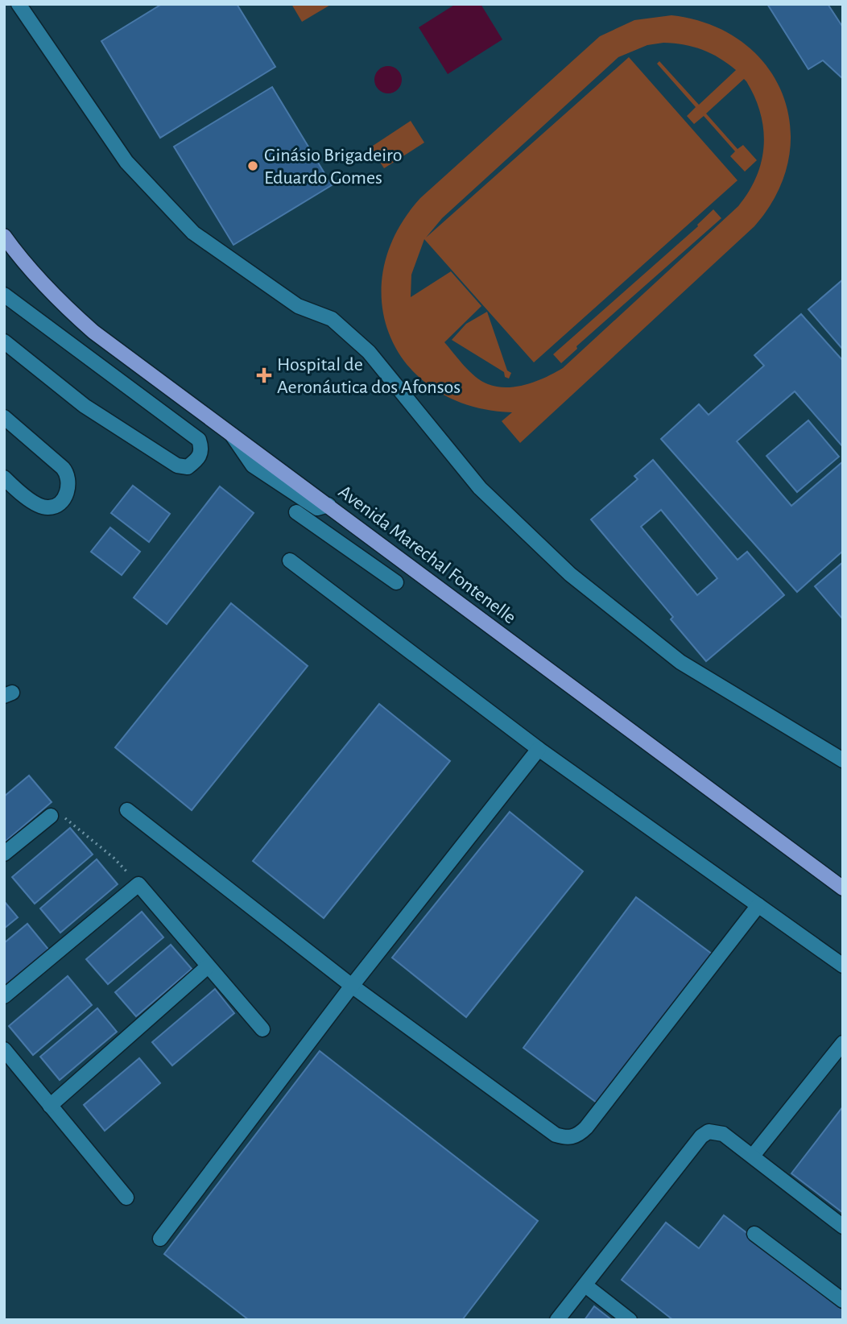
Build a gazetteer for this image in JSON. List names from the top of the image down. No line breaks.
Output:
{"streets":{"main road":["Avenida Marechal Fontenelle"]},"places":{"other":["Ginásio Brigadeiro Eduardo Gomes"],"health":["Hospital de Aeronáutica dos Afonsos"]}}
